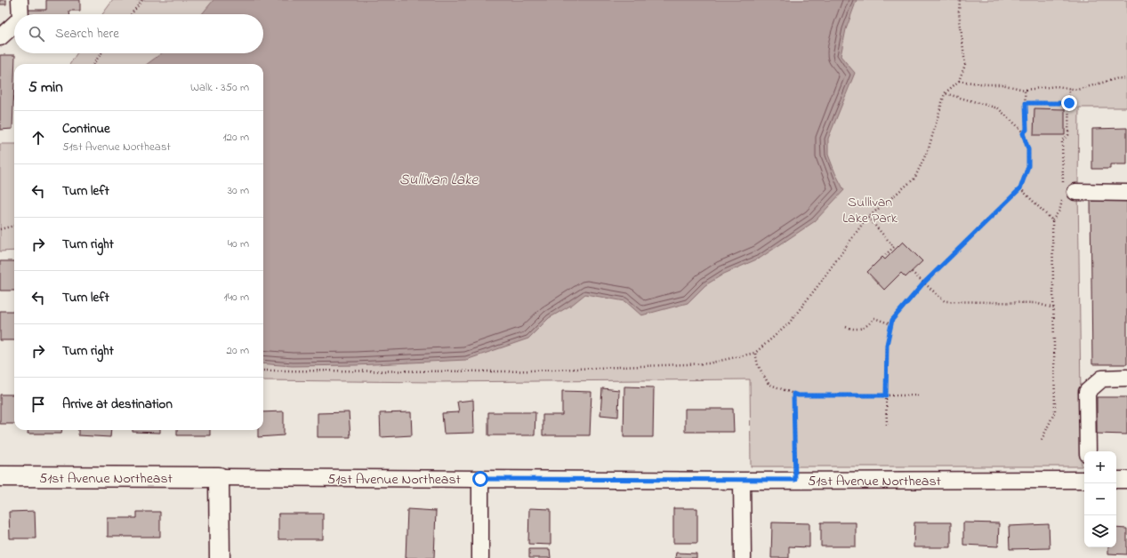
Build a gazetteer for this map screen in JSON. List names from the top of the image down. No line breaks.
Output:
{"streets":{"street":["51st Avenue Northeast"]},"water":["Sullivan Lake"],"parks":["Sullivan Lake Park"],"page":{"search":"Search here","heading":["5 min","Walk · 350 m"],"list":[["Continue","51st Avenue Northeast","120 m"],["Turn left","30 m"],["Turn right","40 m"],["Turn left","140 m"],["Turn right","20 m"],"Arrive at destination"],"map_buttons":["+","−"]}}
